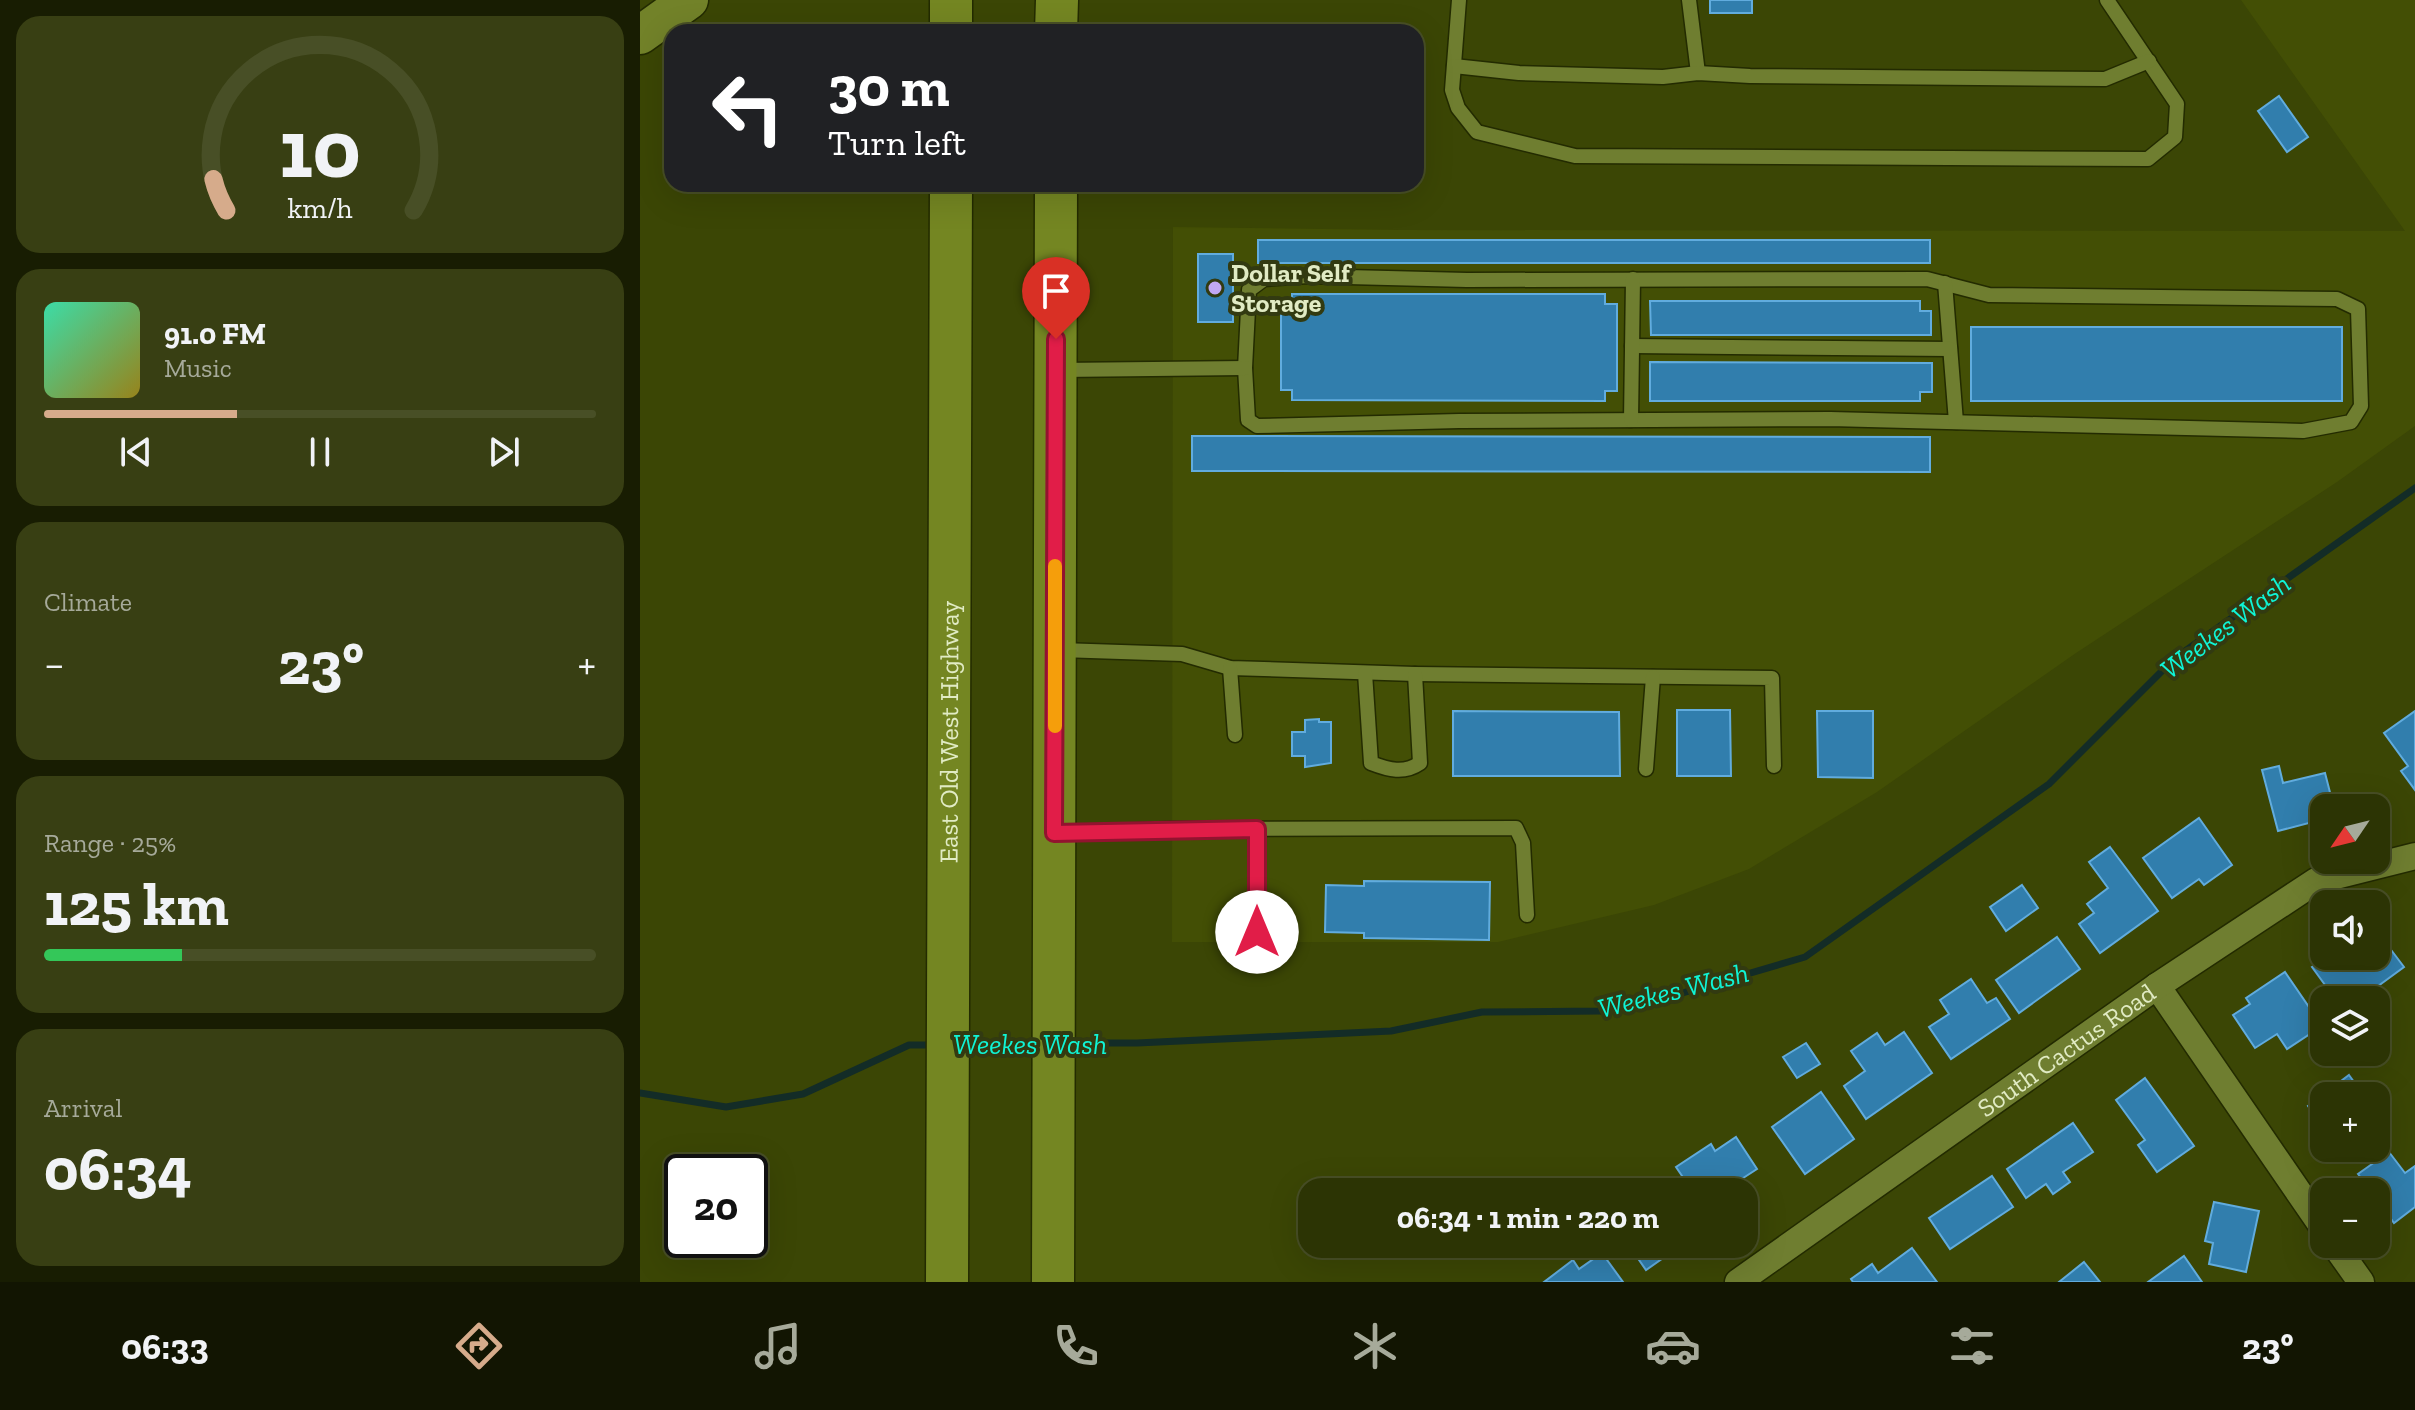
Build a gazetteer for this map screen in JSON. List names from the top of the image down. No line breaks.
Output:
{"streets":{"main road":["East Old West Highway"],"street":["South Cactus Road"]},"water":["Weekes Wash"],"places":["Dollar Self Storage"],"north":"bottom left","page":{"turn":["30 m","Turn left"],"song":["91.0 FM","Music"],"tile":["Climate",["Range · 25%","125 km"],["Arrival","06:34"]],"heat":["−","23°","+"],"map_buttons":["+","−"],"limit":"20","trip":"06:34 · 1 min · 220 m","tabs":["06:33","23°"],"gauge":["10","km/h"]}}
